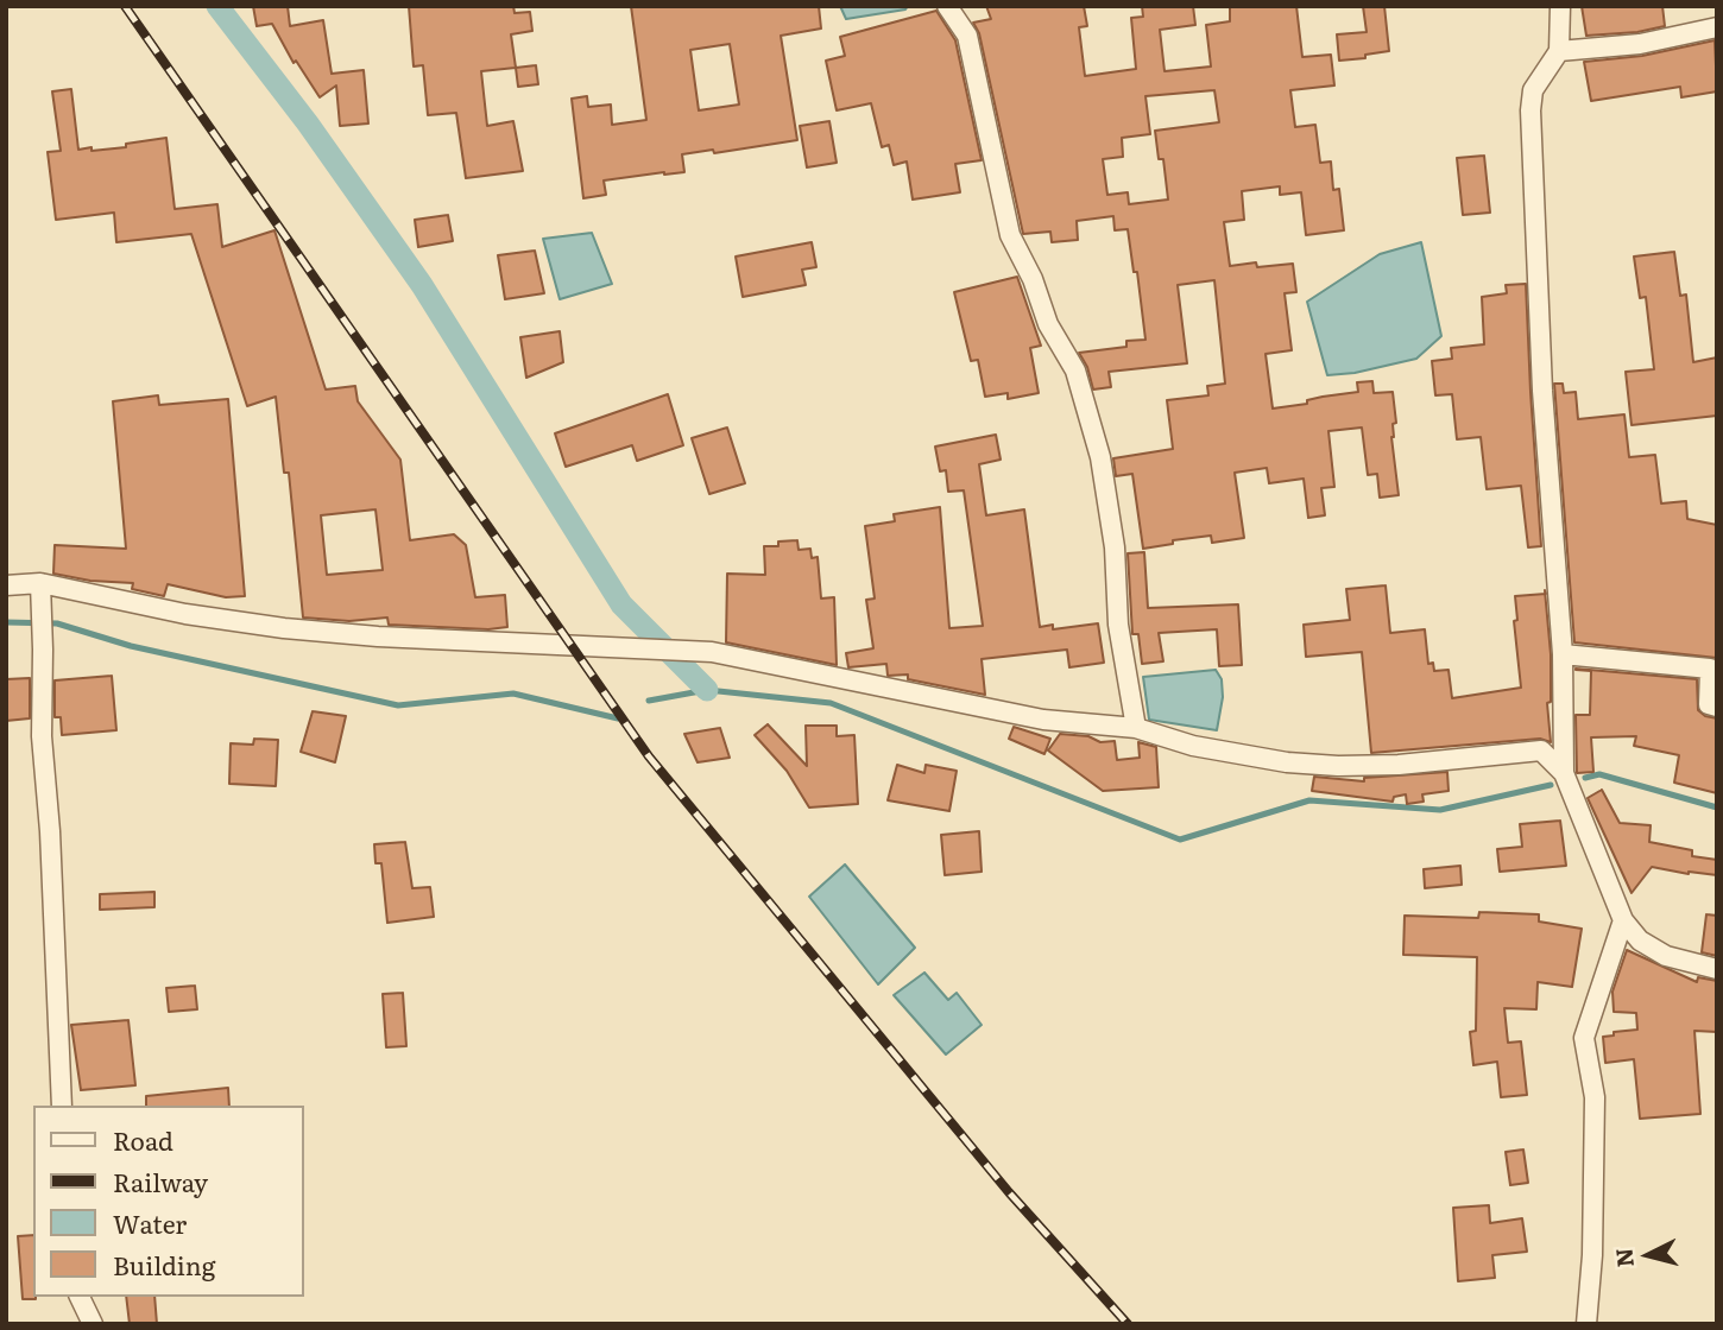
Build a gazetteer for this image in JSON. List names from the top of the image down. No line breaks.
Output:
{"legend":["Road","Railway","Water","Building"],"north":"left"}
